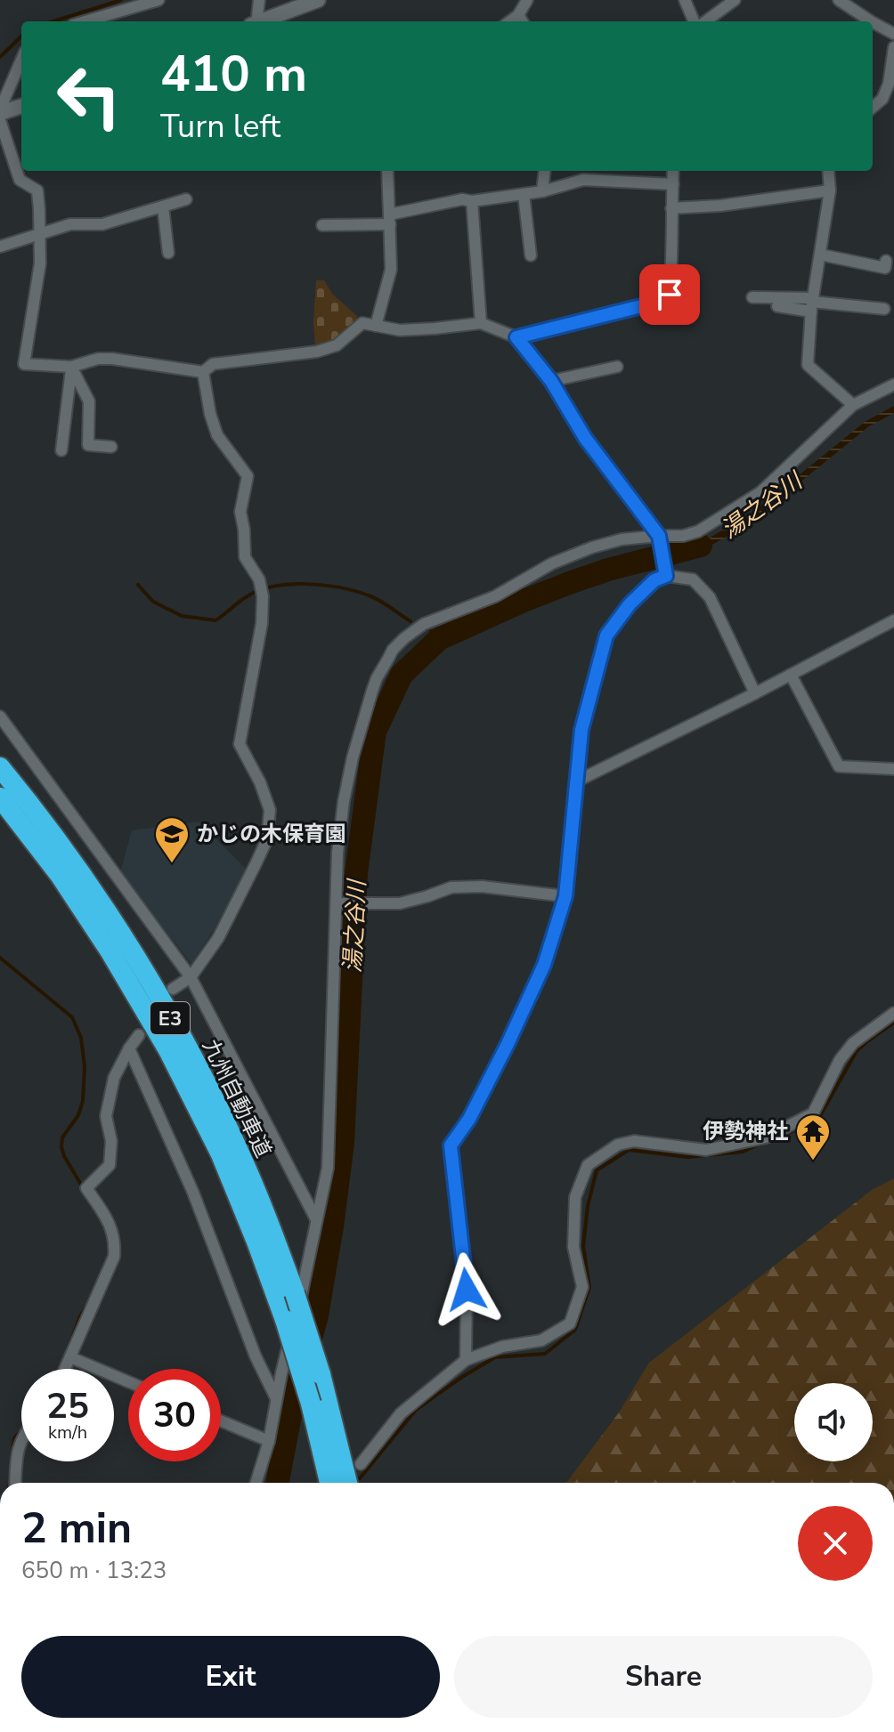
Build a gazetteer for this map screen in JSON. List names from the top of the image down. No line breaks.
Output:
{"streets":{"highway":["E3","九州自動車道"]},"water":["湯之谷川"],"places":{"school or university":["かじの木保育園"],"temple":["伊勢神社"]},"page":{"turn":["410 m","Turn left"],"speed":"25 km/h","limit":"30","heading":["2 min","650 m · 13:23"],"buttons":["Exit","Share"]}}
